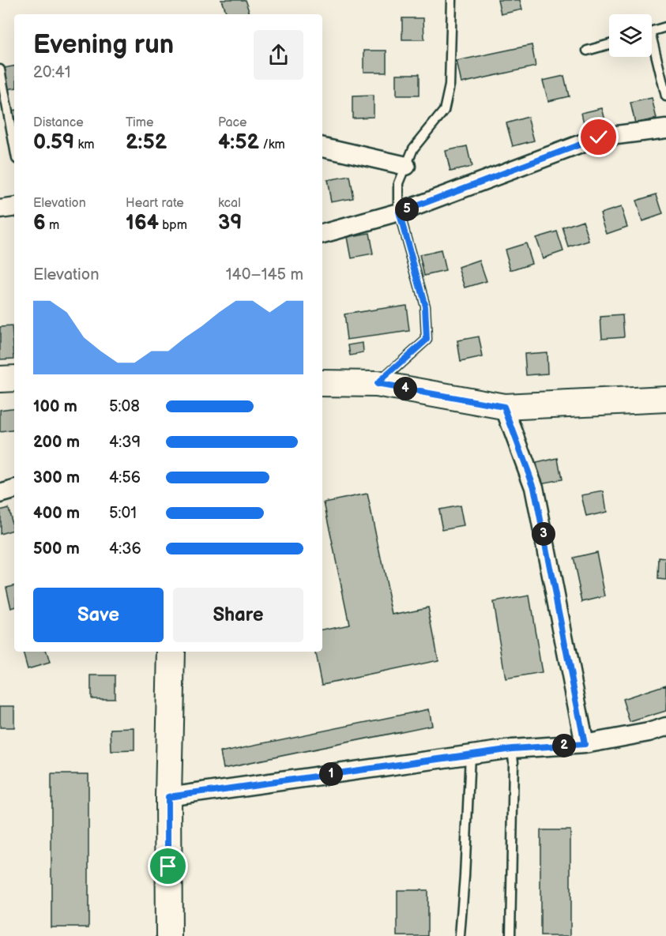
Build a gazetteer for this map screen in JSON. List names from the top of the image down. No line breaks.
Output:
{"page":{"heading":["Evening run","20:41"],"stats":[["Distance","0.59 km"],["Time","2:52"],["Pace","4:52 /km"],["Elevation","6 m"],["Heart rate","164 bpm"],["kcal","39"]],"pins":["5","4","3","2","1"],"chart":["Elevation","140–145 m"],"list":[{"name":"100 m","note":"5:08"},{"name":"200 m","note":"4:39"},{"name":"300 m","note":"4:56"},{"name":"400 m","note":"5:01"},{"name":"500 m","note":"4:36"}],"buttons":["Save","Share"]}}
